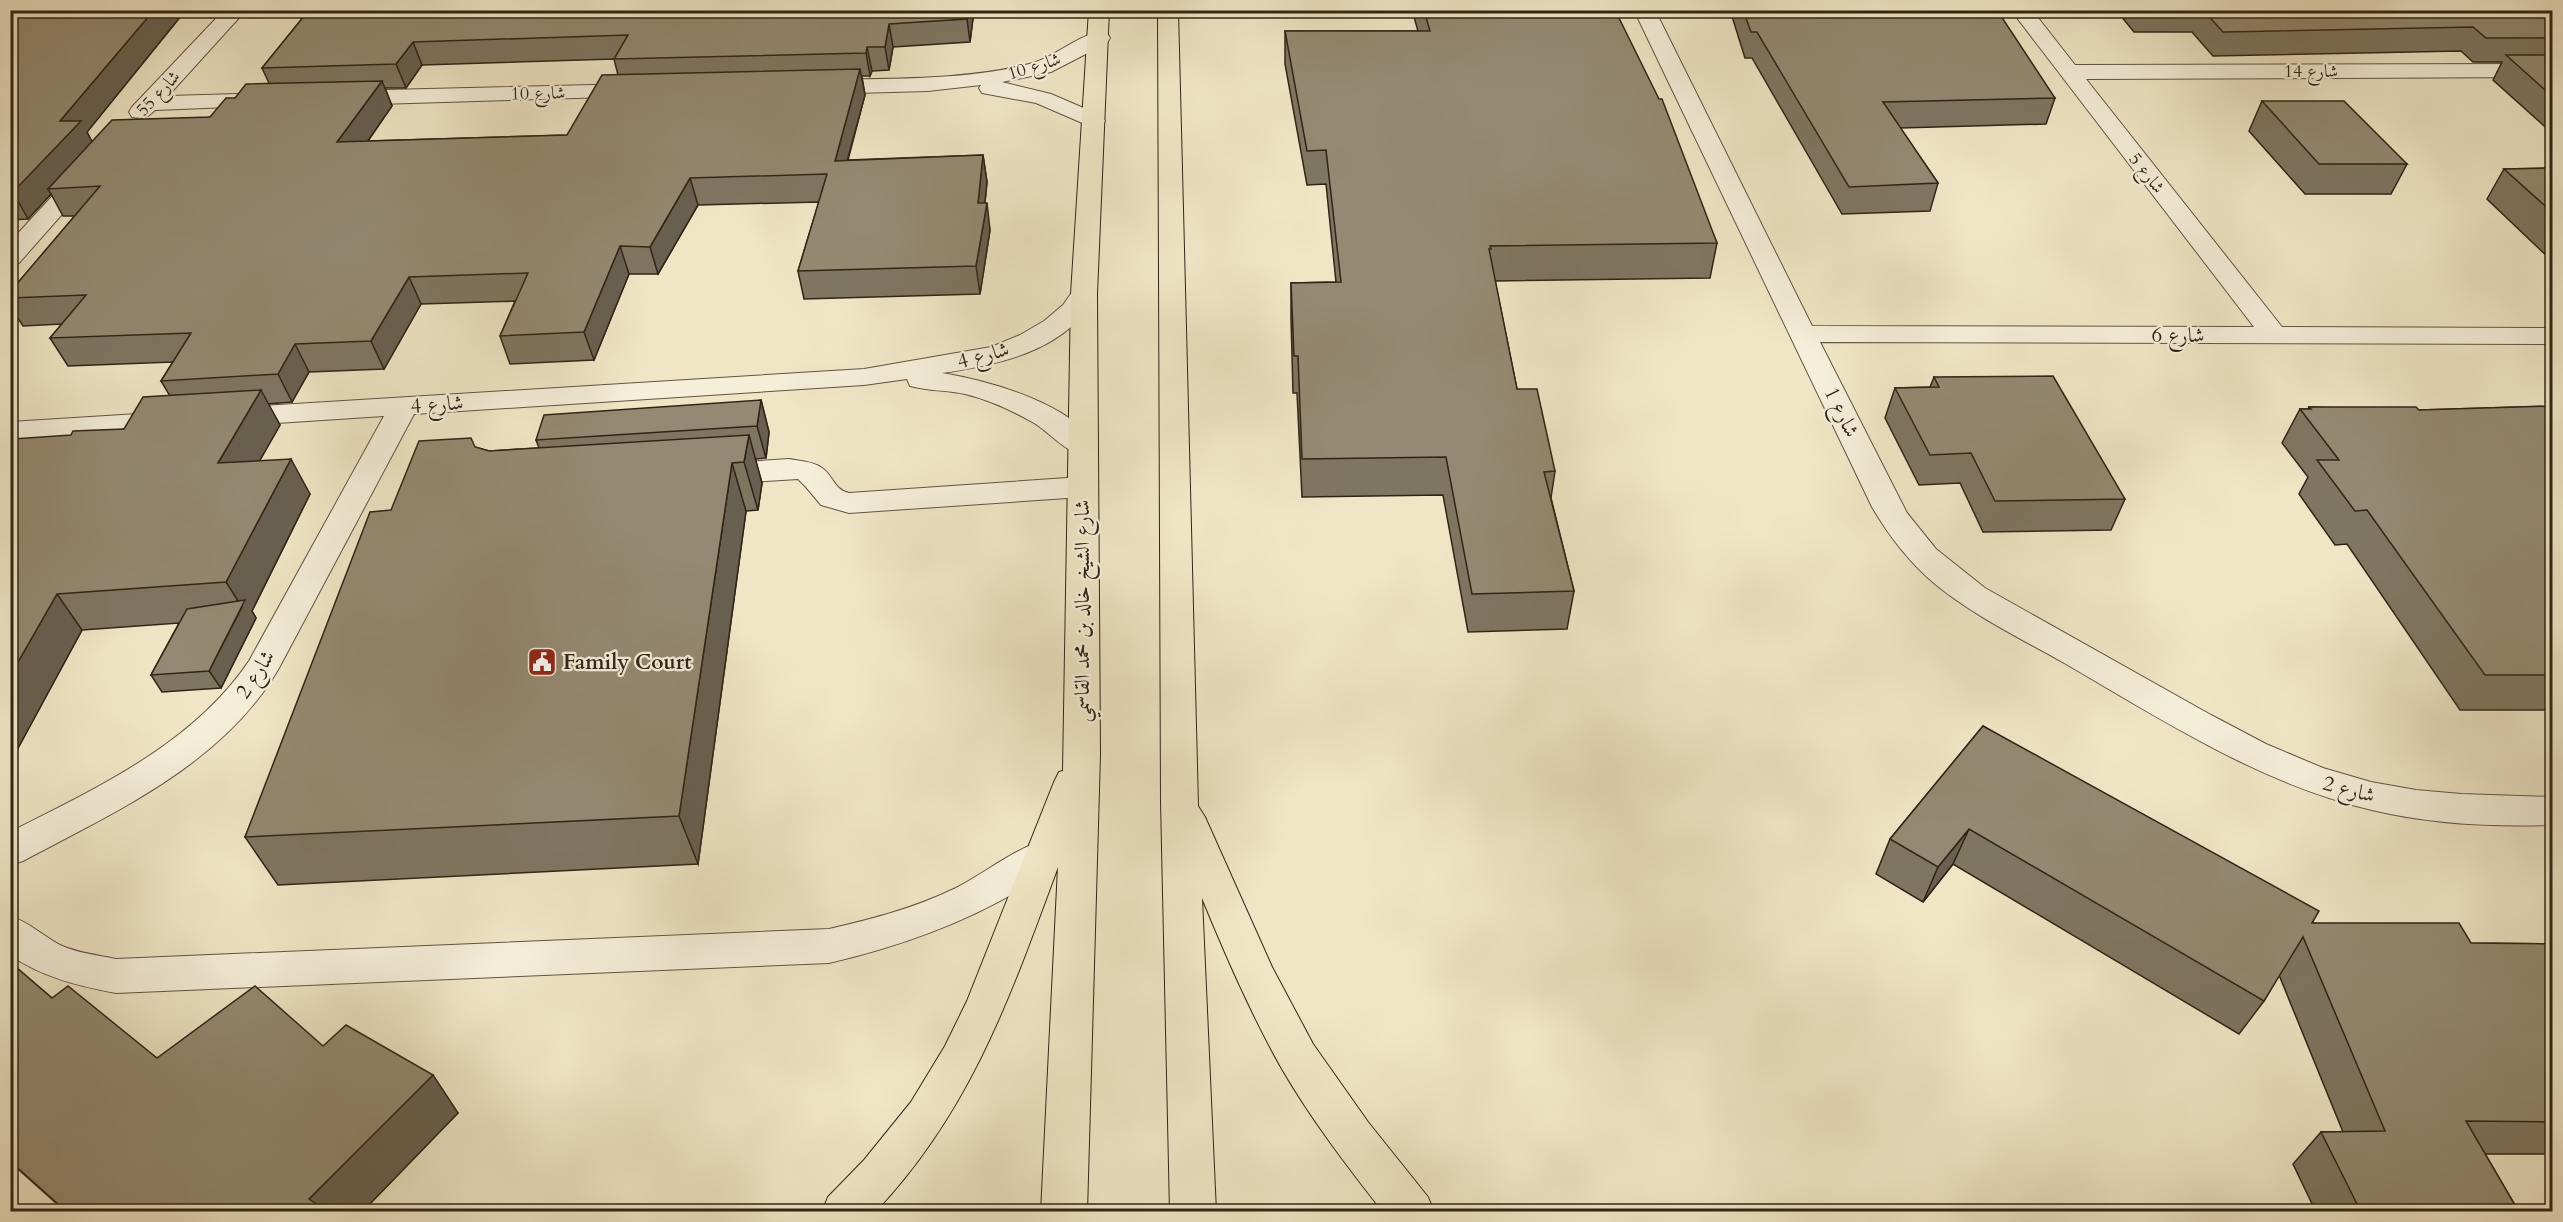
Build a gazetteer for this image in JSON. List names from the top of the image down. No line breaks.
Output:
{"streets":{"main road":["شارع الشيخ خالد بن محمد القاسمي"],"street":["شارع 10","شارع 14","شارع 55","شارع 5","شارع 6","شارع 4","شارع 1","شارع 2"]},"crossings":[["شارع 10","شارع الشيخ خالد بن محمد القاسمي"],["شارع 14","شارع 5"],["شارع 5","شارع 6"],["شارع 6","شارع 1"],["شارع 4","شارع الشيخ خالد بن محمد القاسمي"],["شارع 4","شارع 2"],["شارع 1","شارع 2"]],"places":{"public building":["Family Court"]}}
